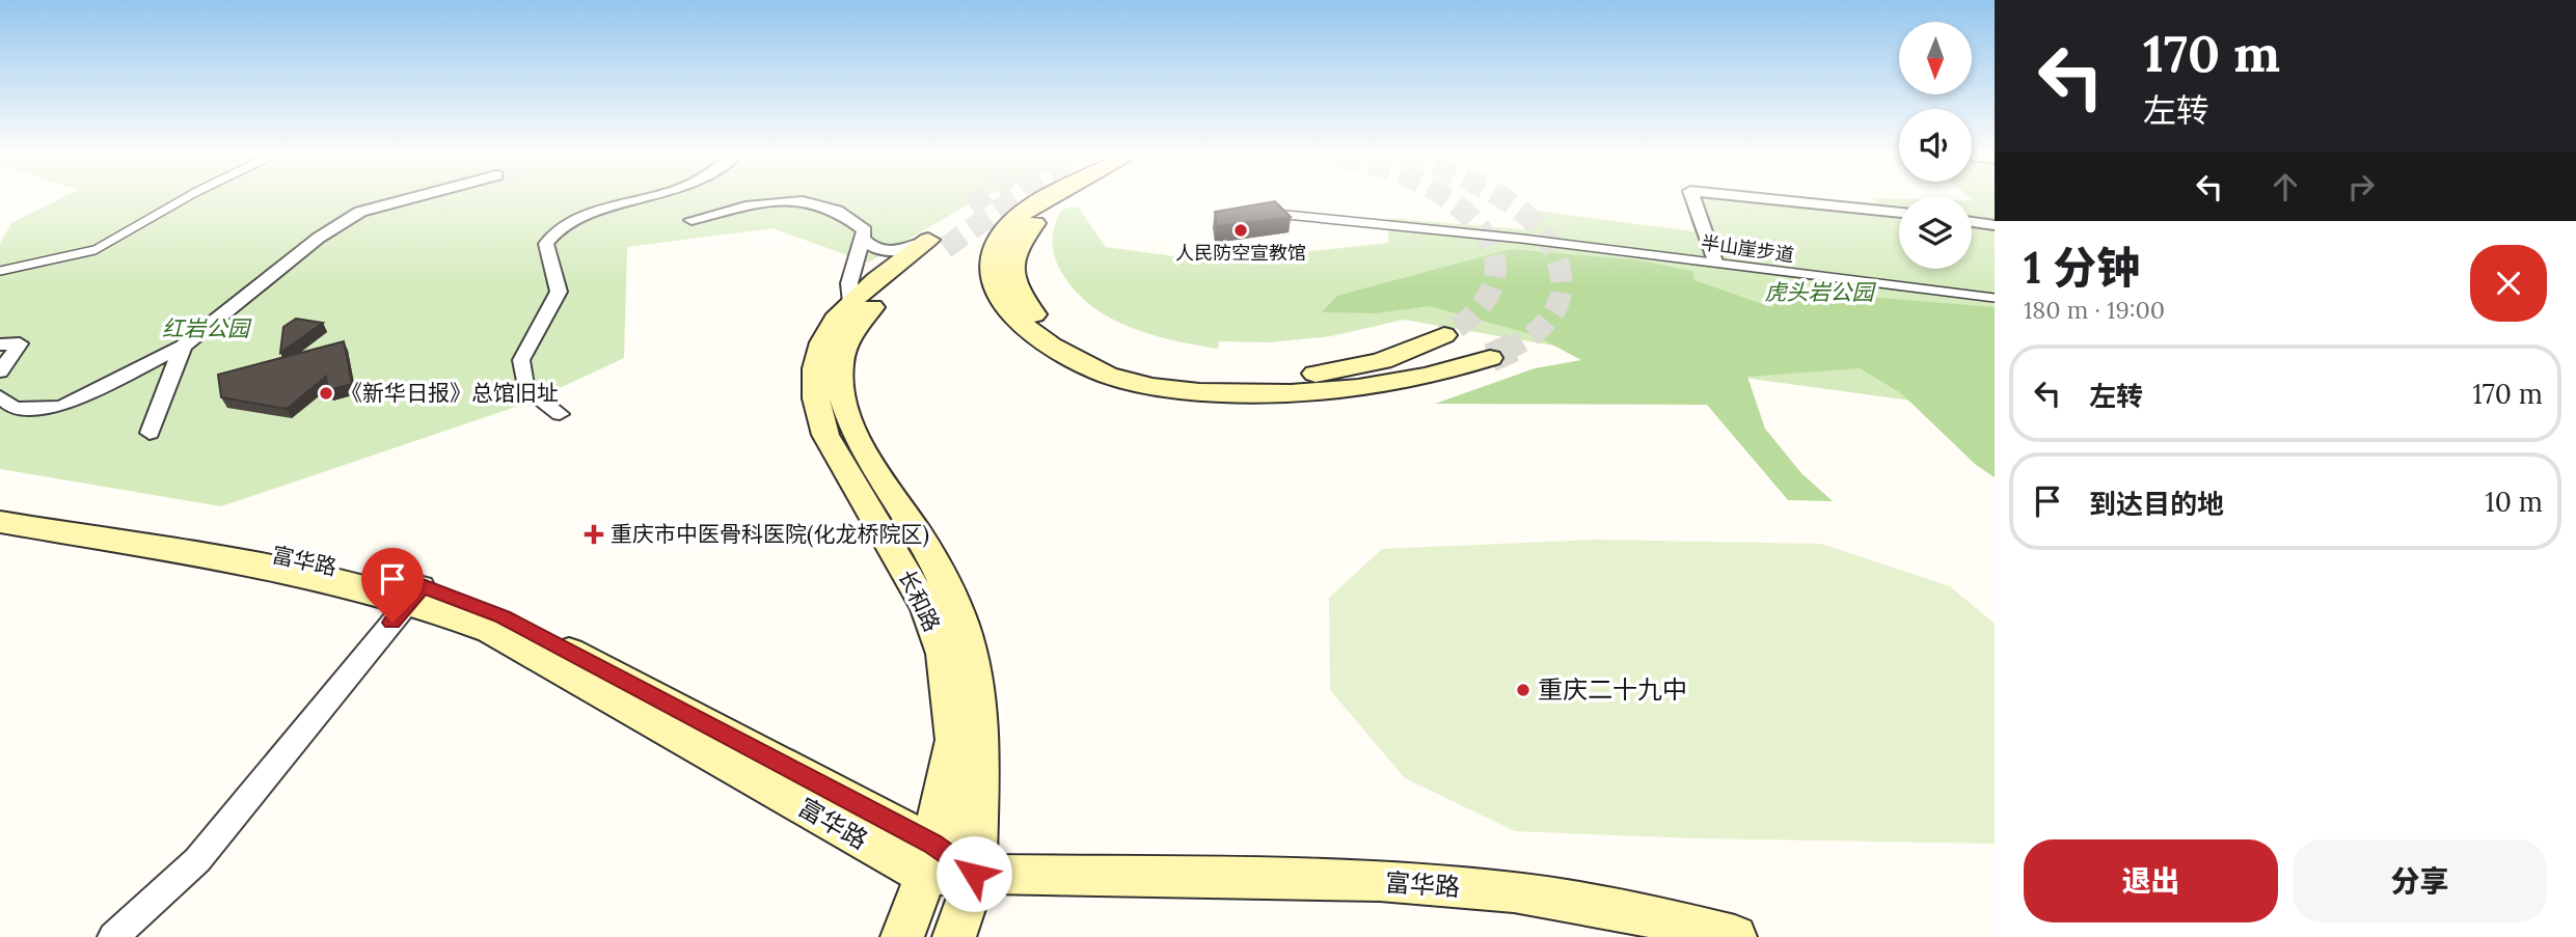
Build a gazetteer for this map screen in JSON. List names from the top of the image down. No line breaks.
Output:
{"streets":{"main road":["富华路","长和路"],"lane":["半山崖步道"]},"crossings":[["富华路","长和路"]],"parks":["虎头岩公园","红岩公园"],"places":{"other":["人民防空宣教馆","《新华日报》总馆旧址","重庆二十九中"],"health":["重庆市中医骨科医院(化龙桥院区)"]},"north":"bottom","page":{"turn":["170 m","左转"],"heading":["1 分钟","180 m · 19:00"],"list":[{"name":"左转","value":"170 m"},{"name":"到达目的地","value":"10 m"}],"buttons":["退出","分享"]}}
